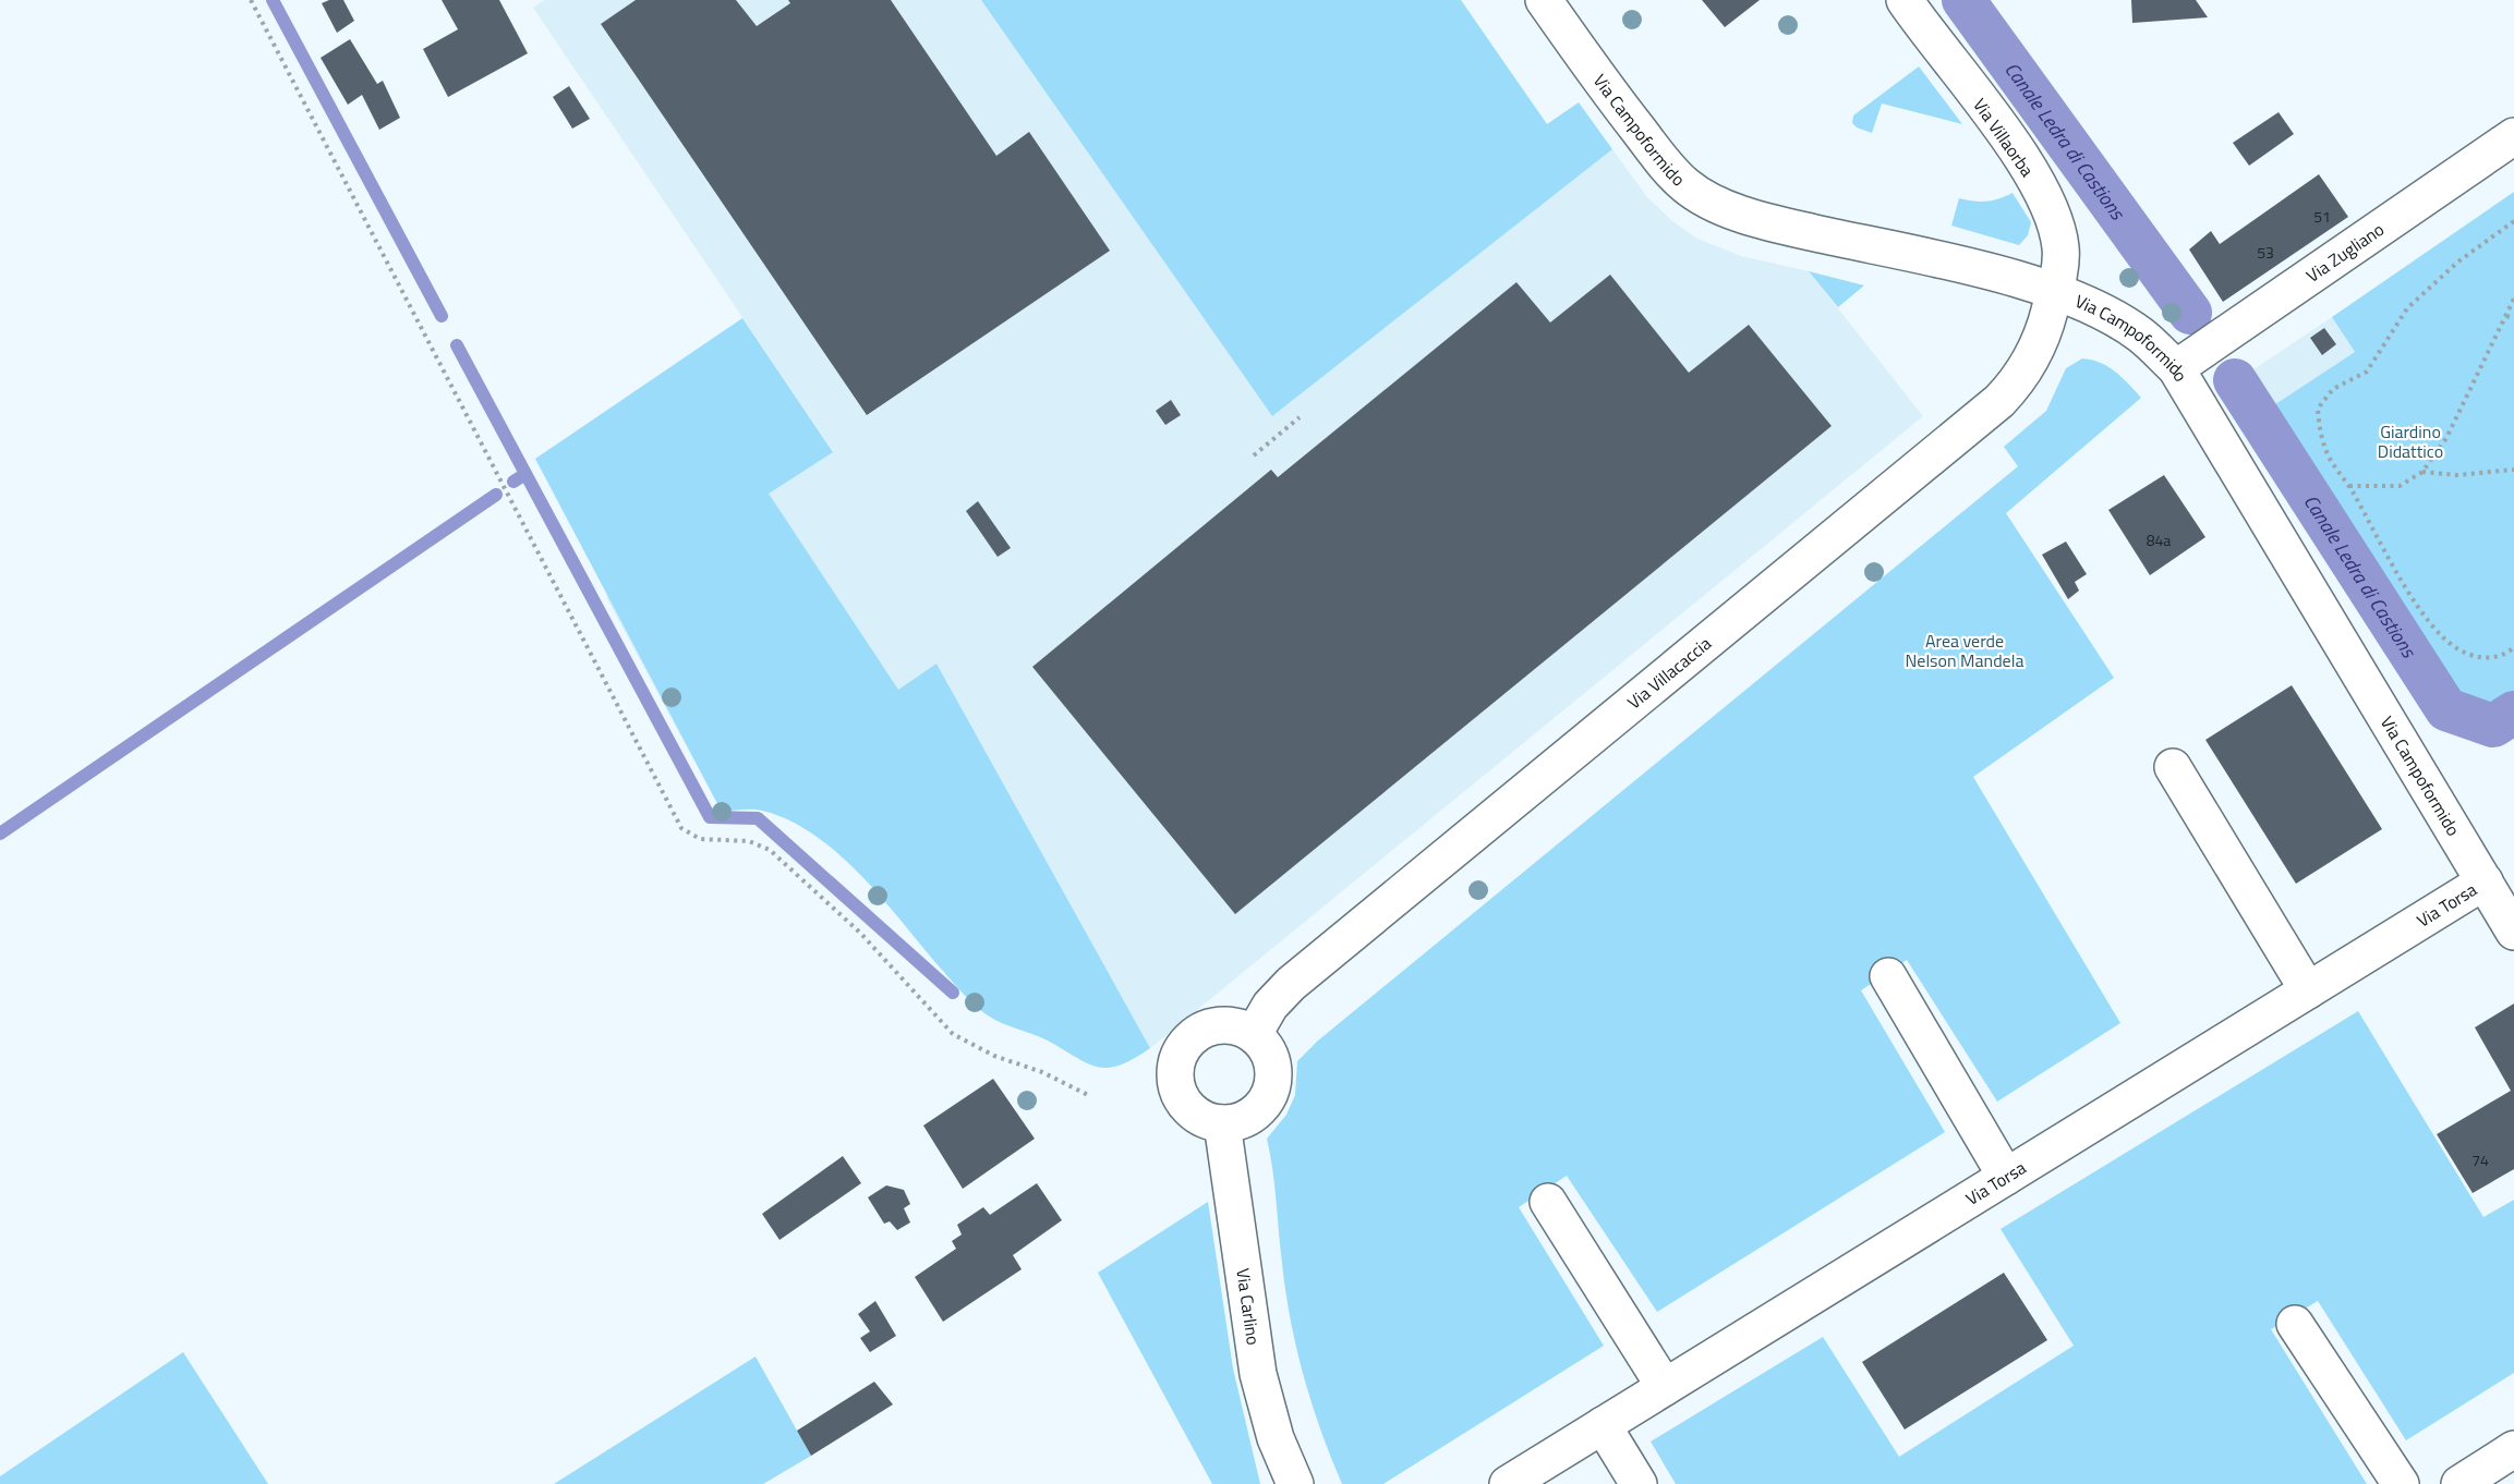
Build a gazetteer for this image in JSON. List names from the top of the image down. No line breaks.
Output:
{"streets":{"street":["Via Campoformido","Via Villaorba","Via Zugliano","Via Villacaccia","Via Torsa","Via Carlino"]},"crossings":[["Via Campoformido","Via Villaorba"],["Via Campoformido","Via Zugliano"],["Via Campoformido","Via Villacaccia"],["Via Campoformido","Via Torsa"],["Via Villaorba","Via Villacaccia"],["Via Villacaccia","Via Carlino"]],"water":["Canale Ledra di Castions"],"parks":["Giardino Didattico","Area verde Nelson Mandela"],"house_numbers":["51","53","84a","74"]}
